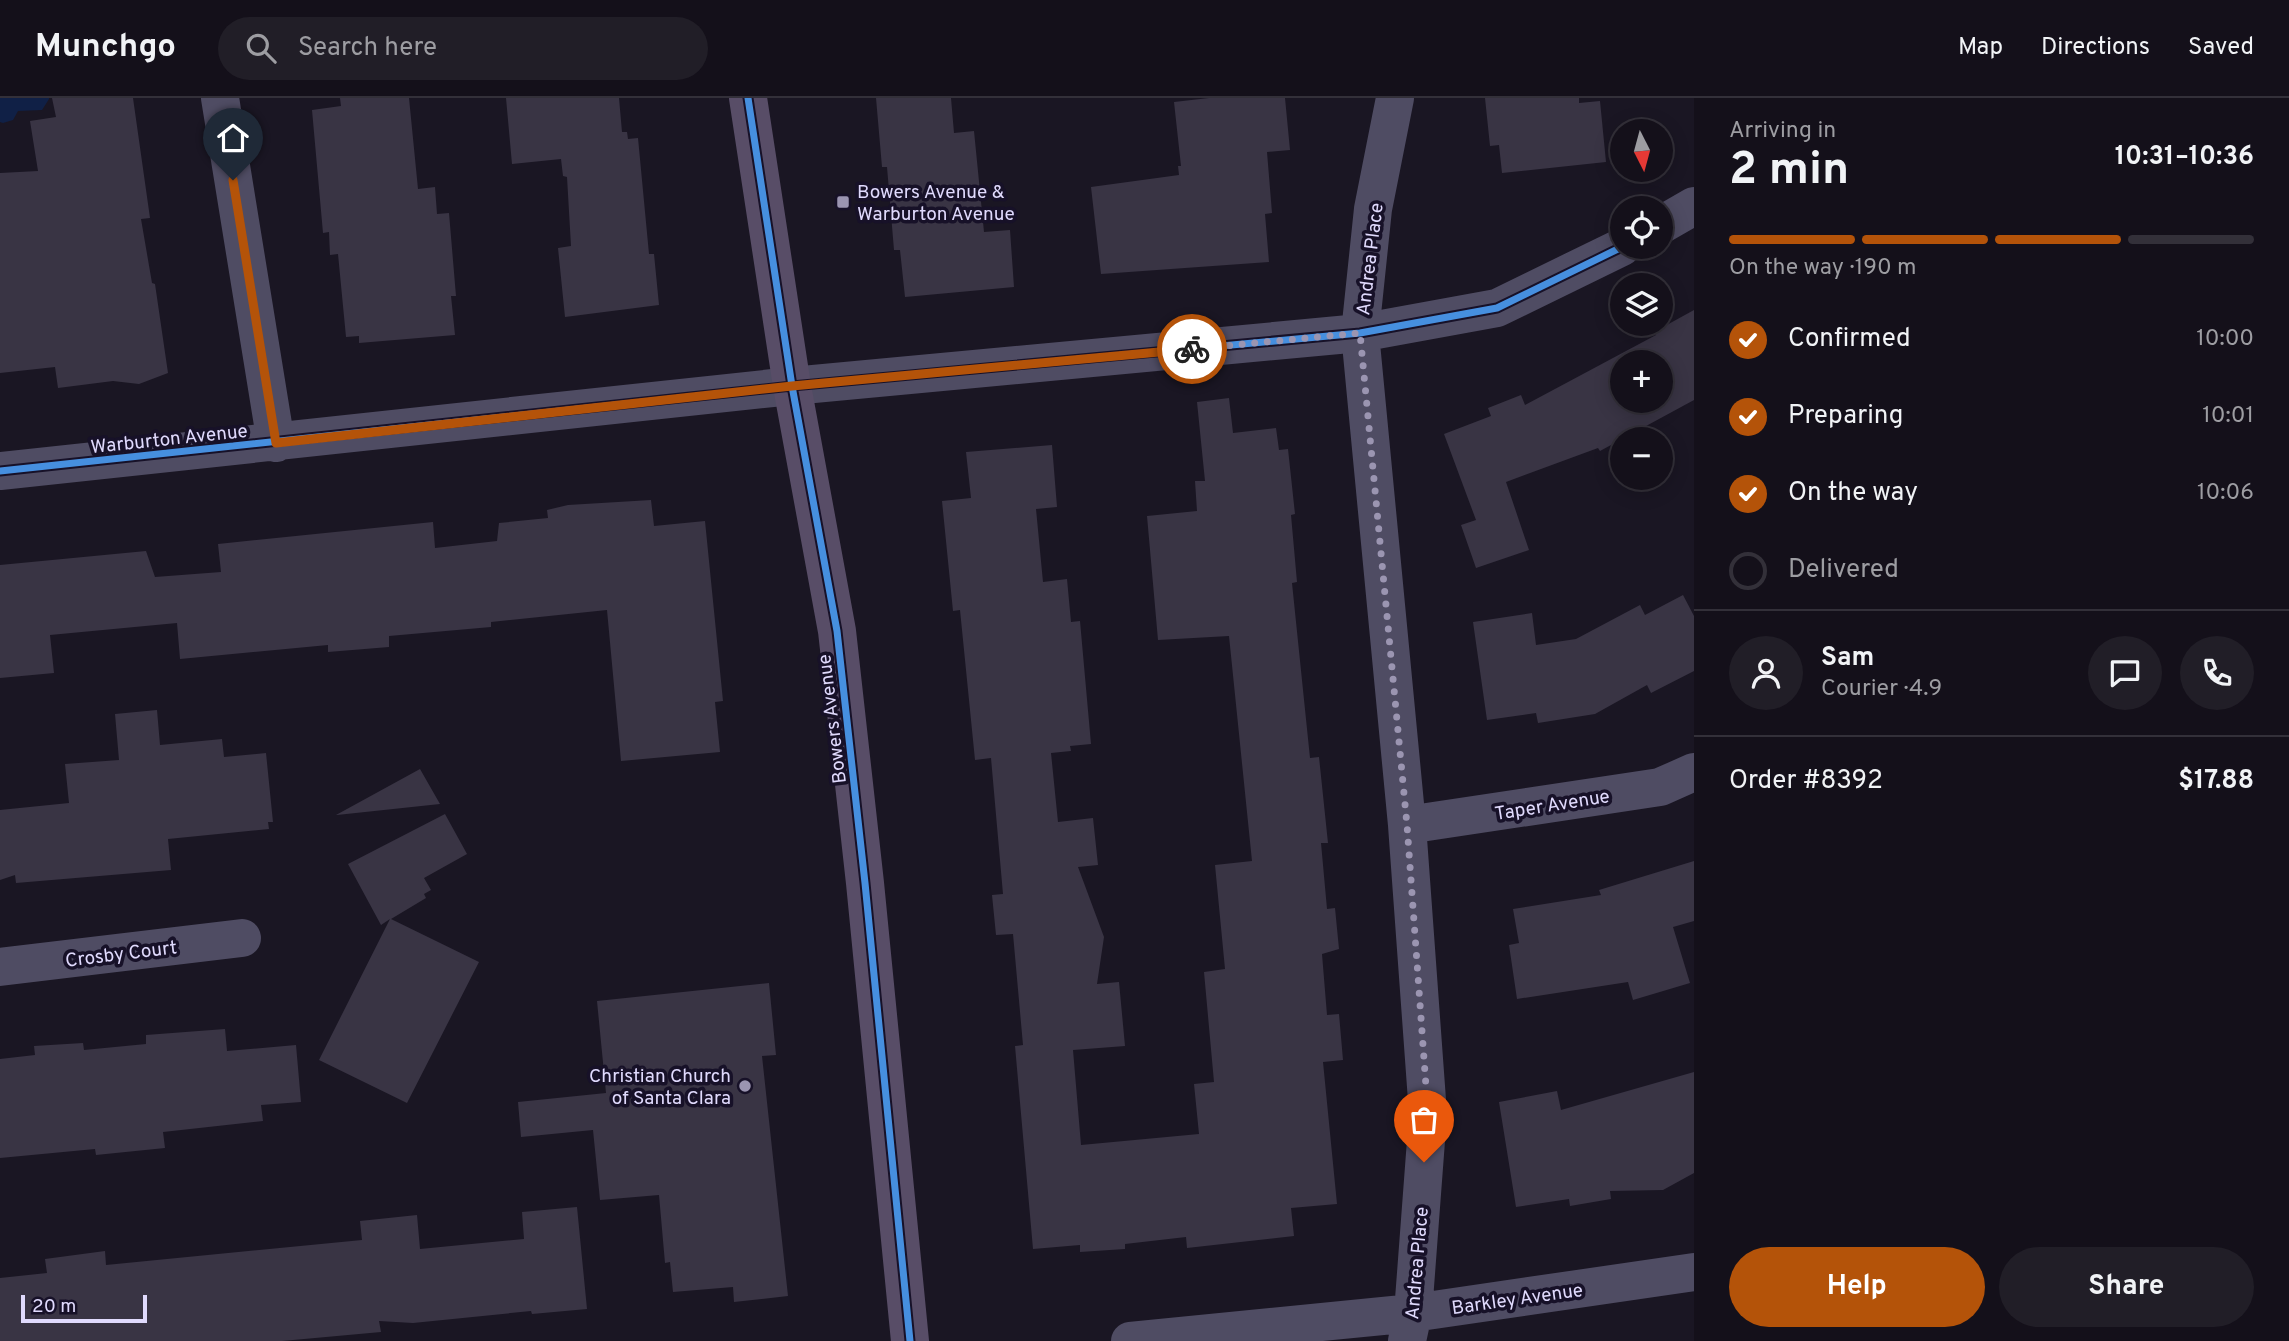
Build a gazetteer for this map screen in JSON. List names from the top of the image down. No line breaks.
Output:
{"streets":{"main road":["Bowers Avenue"],"street":["Andrea Place","Warburton Avenue","Taper Avenue","Crosby Court","Barkley Avenue"]},"crossings":[["Andrea Place","Warburton Avenue"],["Andrea Place","Taper Avenue"],["Andrea Place","Barkley Avenue"],["Warburton Avenue","Bowers Avenue"]],"places":{"transit":["Bowers Avenue & Warburton Avenue"],"other":["Christian Church of Santa Clara"]},"scale_bar":"20 m","north":"bottom","page":{"header":"Munchgo","search":"Search here","nav":["Map","Directions","Saved"],"heading":["2 min","Arriving in","10:31–10:36"],"panel":["Sam","Courier · 4.9","Order #8392","$17.88"],"map_buttons":["+","−"],"bar":"On the way · 190 m","list":[["Confirmed","10:00"],["Preparing","10:01"],["On the way","10:06"],"Delivered"],"buttons":["Help","Share"],"scale":"20 m"}}
